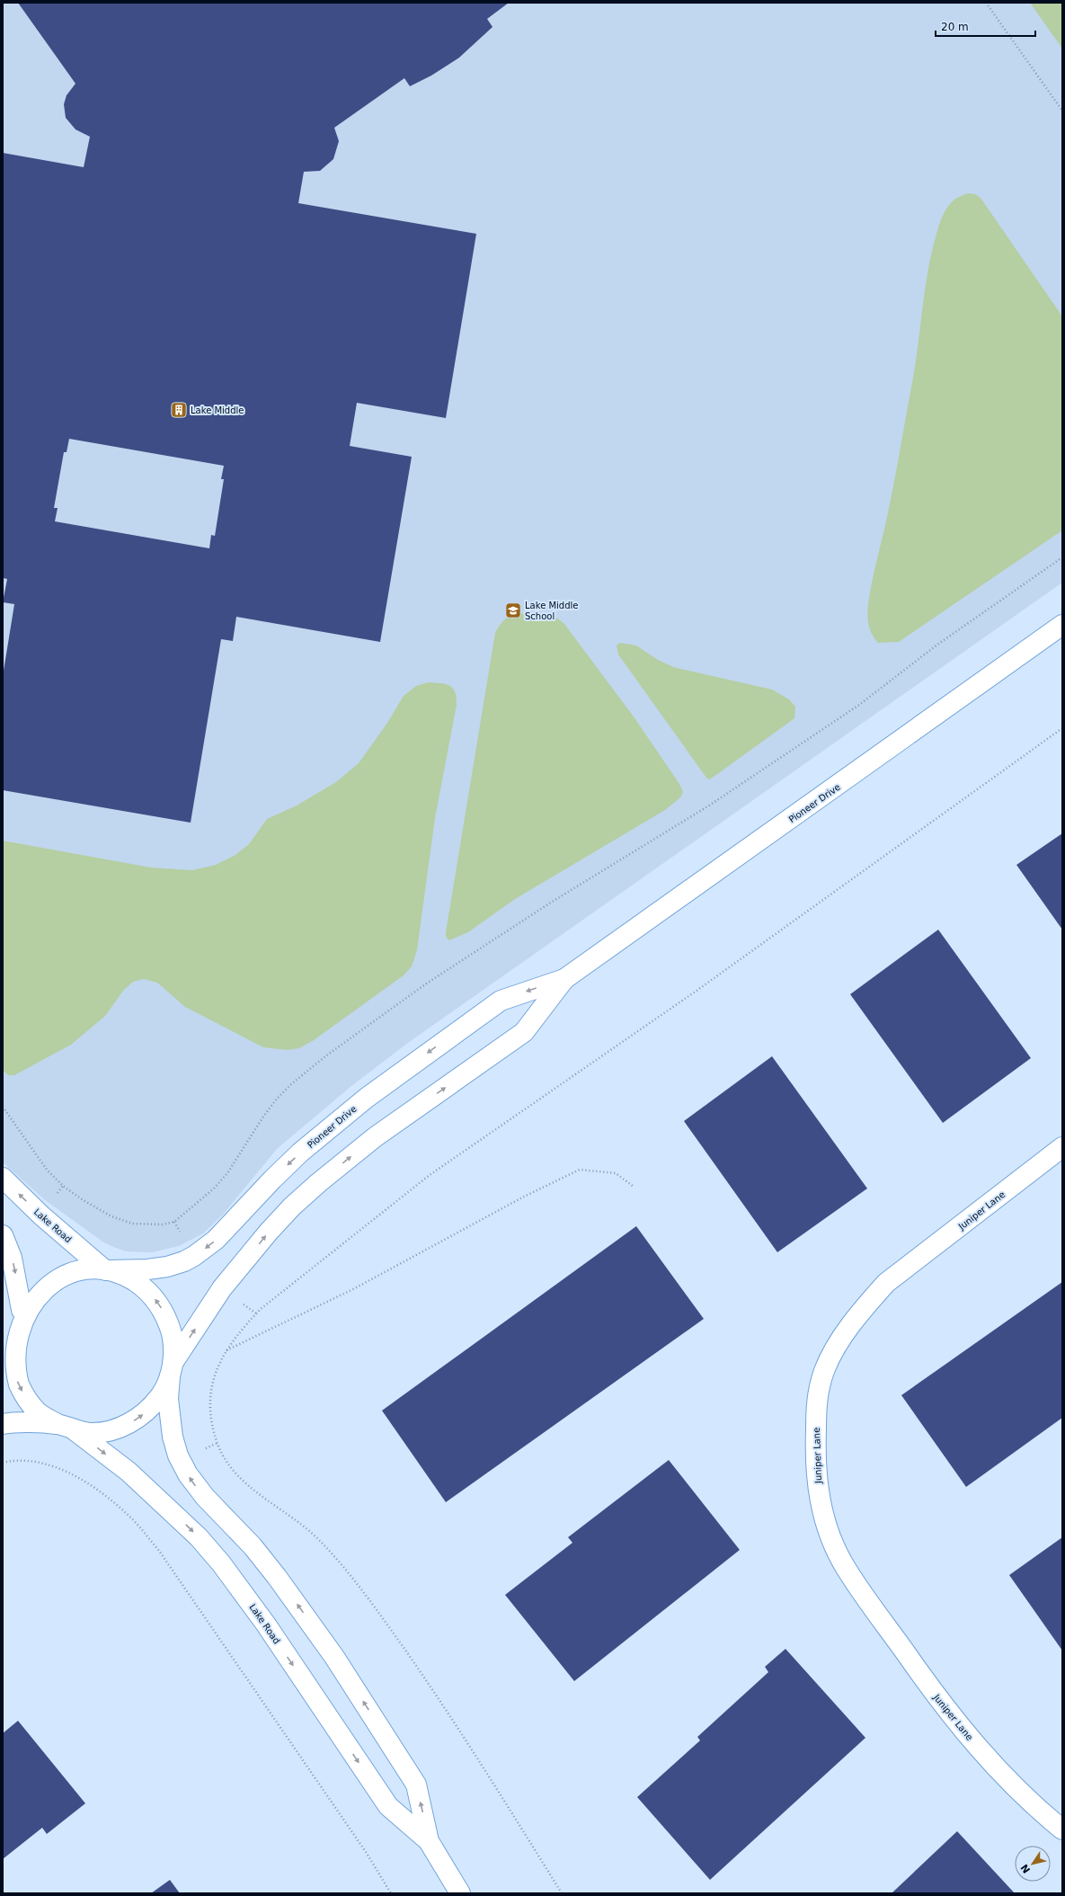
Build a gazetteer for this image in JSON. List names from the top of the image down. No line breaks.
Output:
{"streets":{"street":["Pioneer Drive","Juniper Lane","Lake Road"]},"crossings":[["Pioneer Drive","Lake Road"]],"places":{"building":["Lake Middle"],"school or university":["Lake Middle School"]},"scale_bar":"20 m","north":"bottom left"}
